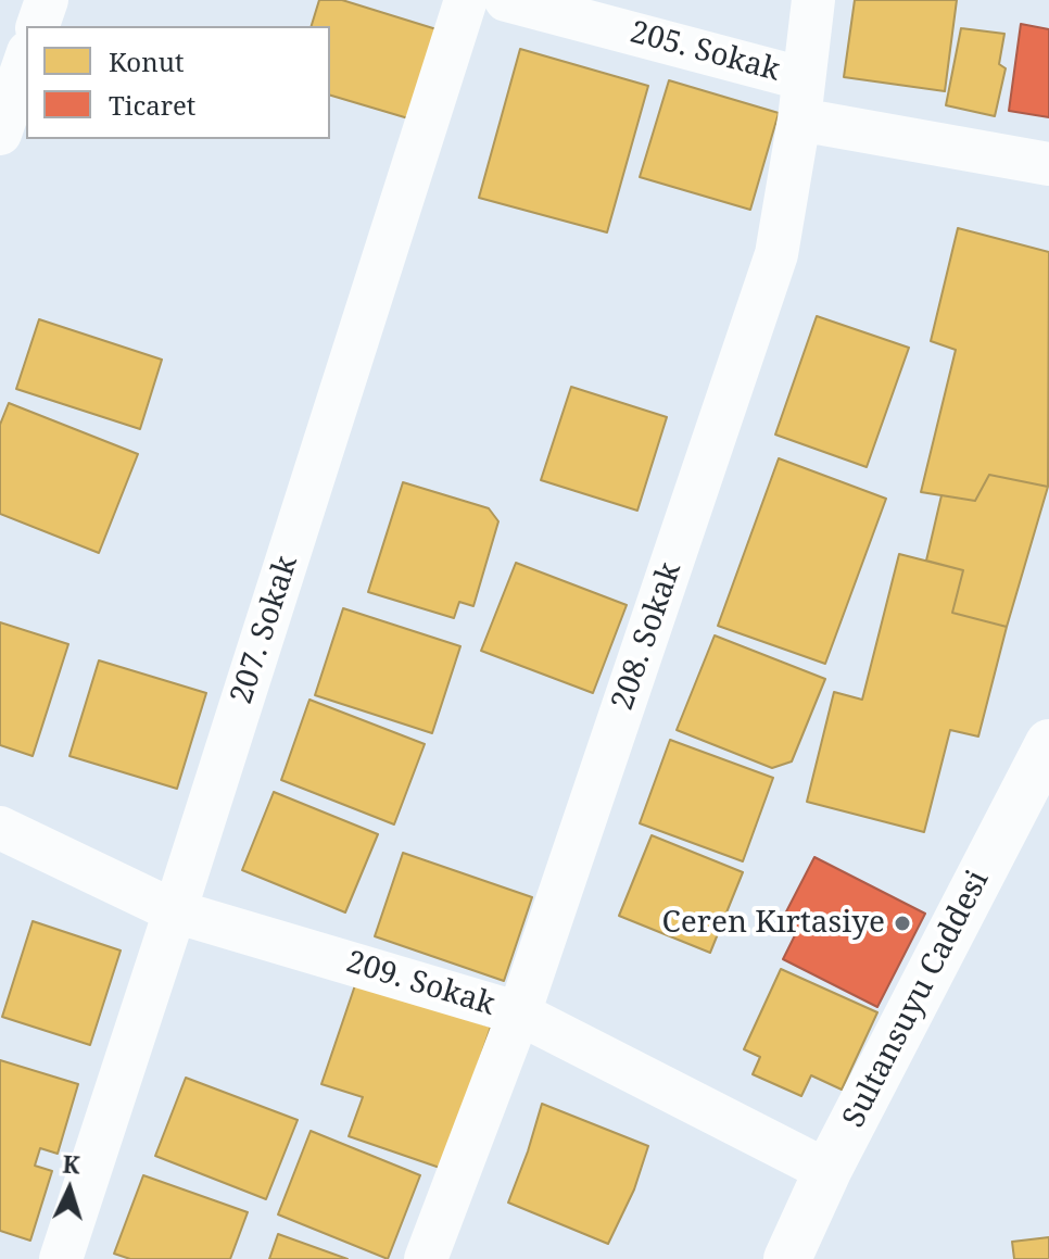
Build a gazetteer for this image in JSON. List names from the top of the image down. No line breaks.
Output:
{"streets":{"street":["205. Sokak","207. Sokak","208. Sokak","209. Sokak","Sultansuyu Caddesi"]},"crossings":[["205. Sokak","208. Sokak"],["207. Sokak","209. Sokak"],["208. Sokak","209. Sokak"],["209. Sokak","Sultansuyu Caddesi"]],"places":["Ceren Kırtasiye"],"legend":["Konut","Ticaret"],"north":"top"}
